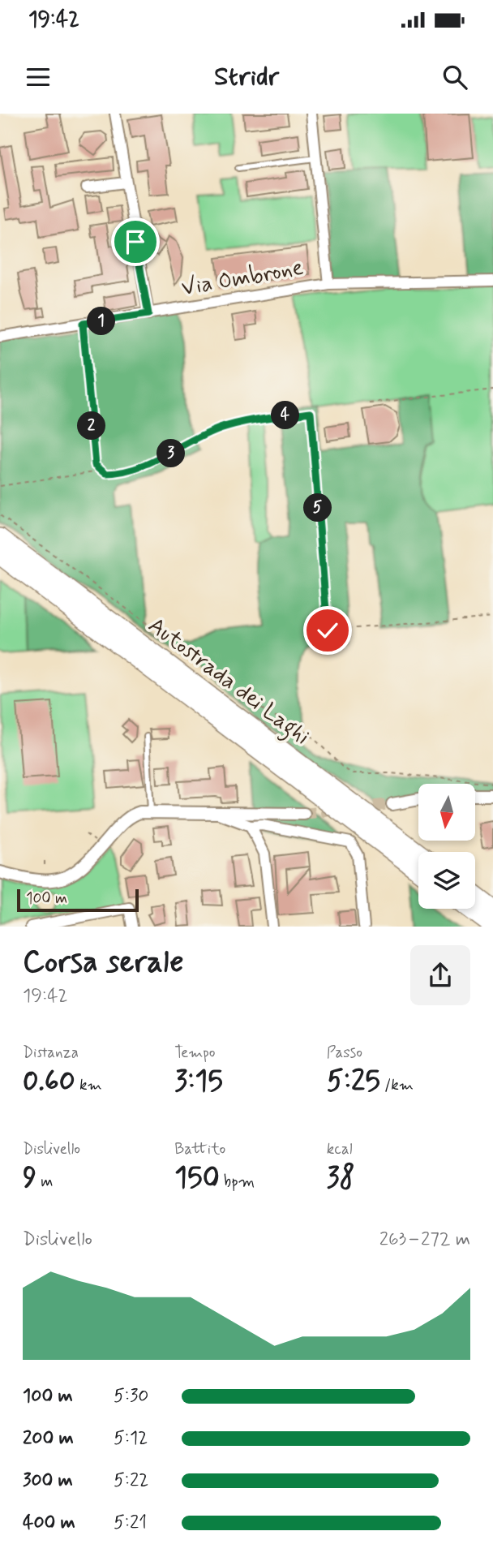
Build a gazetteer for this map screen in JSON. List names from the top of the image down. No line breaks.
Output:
{"streets":{"highway":["Autostrada dei Laghi"],"street":["Via Ombrone"]},"scale_bar":"100 m","north":"bottom","page":{"status":"19:42","header":"Stridr","pins":["1","4","2","3","5"],"scale":"100 m","heading":["Corsa serale","19:42"],"stats":[["Distanza","0.60 km"],["Tempo","3:15"],["Passo","5:25 /km"],["Dislivello","9 m"],["Battito","150 bpm"],["kcal","38"]],"chart":["Dislivello","263–272 m"],"list":[{"name":"100 m","note":"5:30"},{"name":"200 m","note":"5:12"},{"name":"300 m","note":"5:22"},{"name":"400 m","note":"5:21"}]}}
